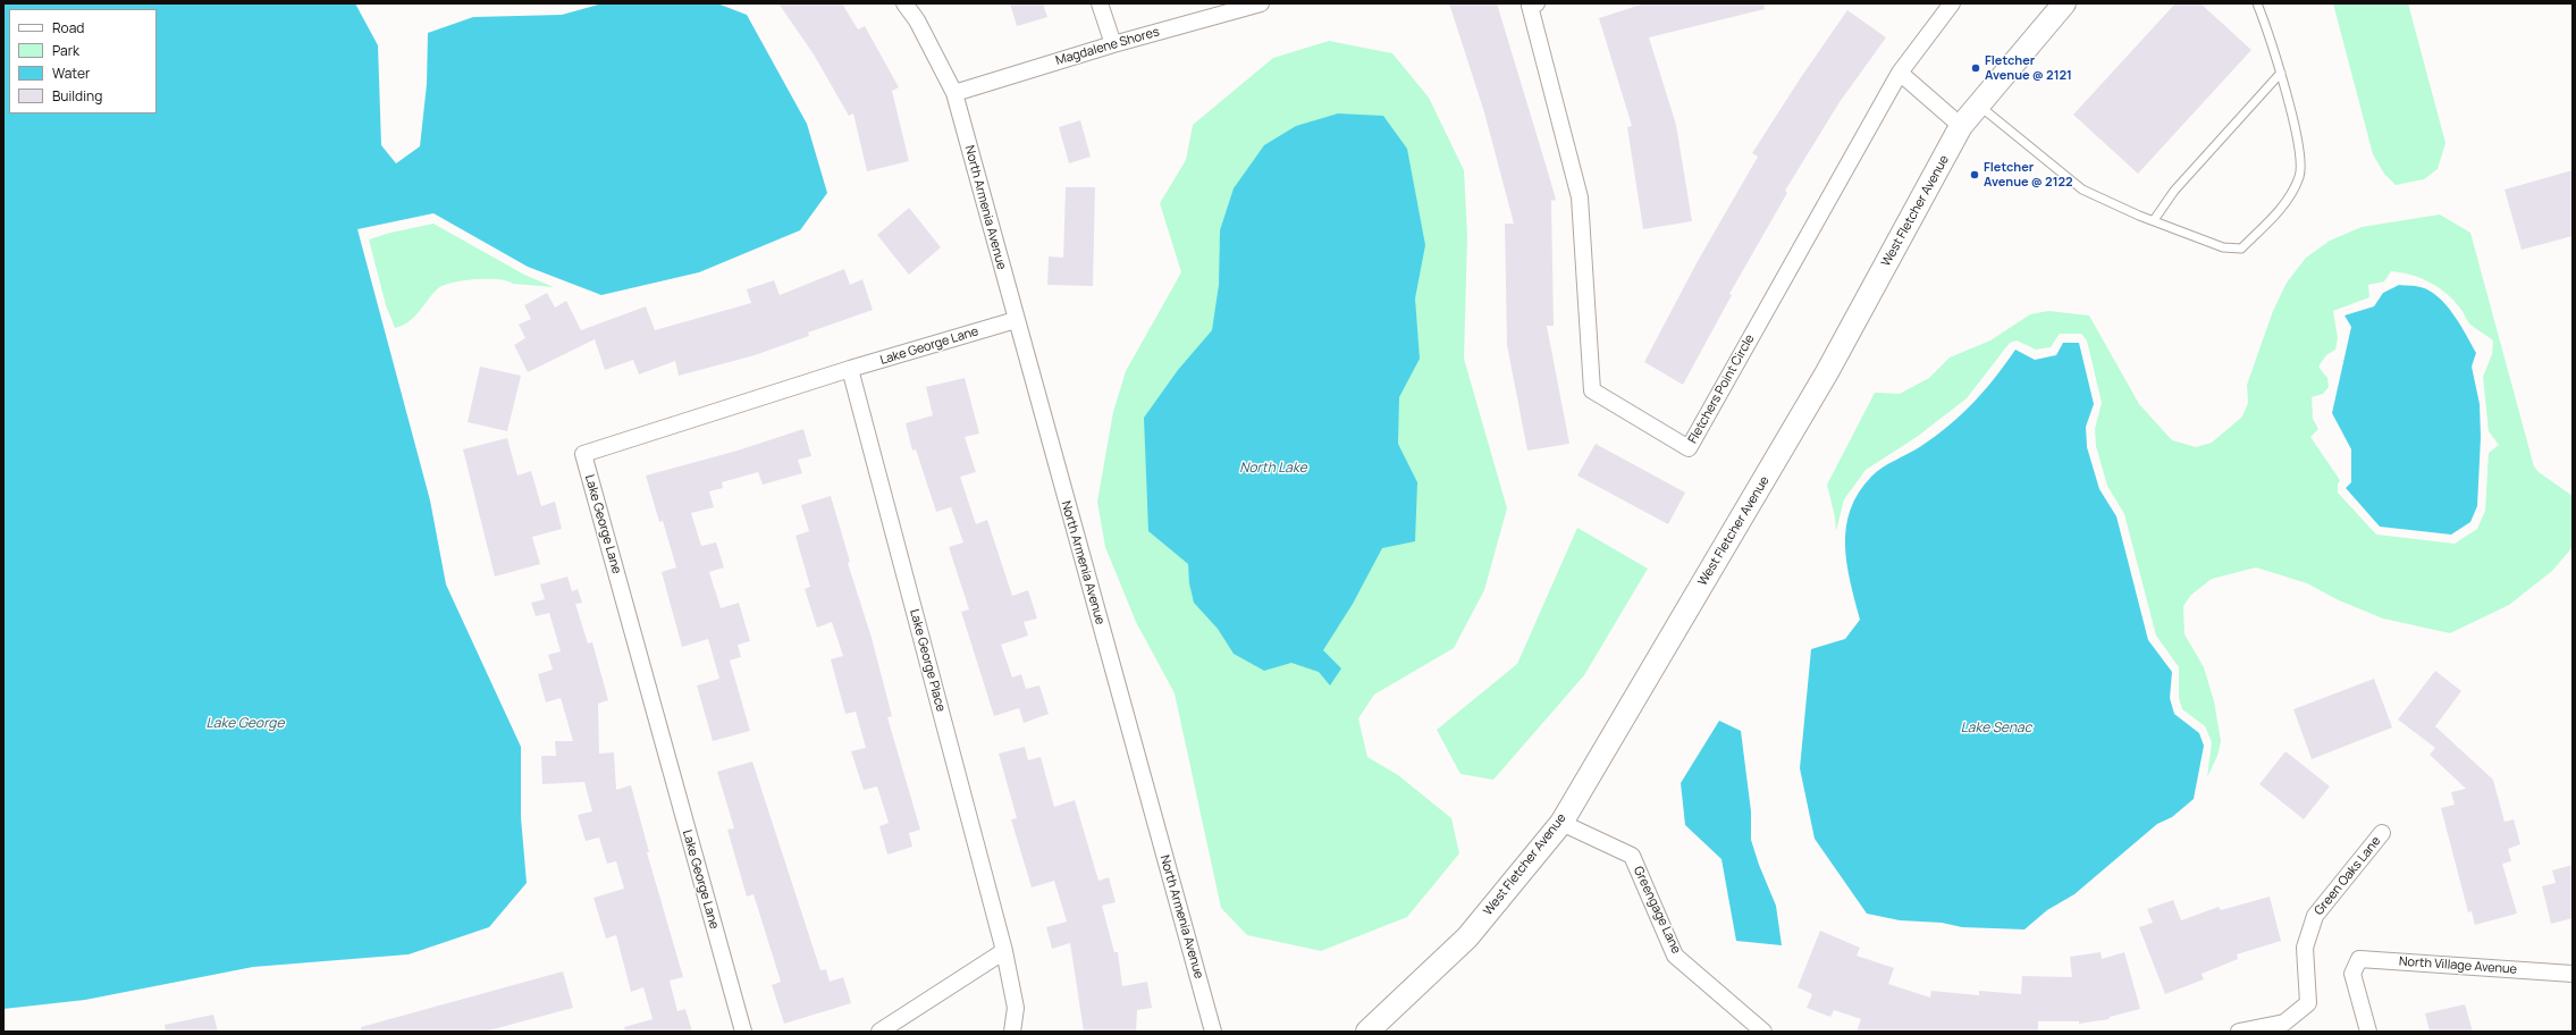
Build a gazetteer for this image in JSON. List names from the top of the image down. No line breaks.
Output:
{"streets":{"main road":["West Fletcher Avenue"],"street":["Magdalene Shores","North Armenia Avenue","Lake George Lane","Fletchers Point Circle","Lake George Place","Green Oaks Lane","Greengage Lane","North Village Avenue"]},"crossings":[["Magdalene Shores","North Armenia Avenue"],["North Armenia Avenue","Lake George Lane"],["West Fletcher Avenue","Greengage Lane"],["Lake George Lane","Lake George Place"]],"water":["North Lake","Lake George","Lake Senac"],"places":["Fletcher Avenue @ 2121","Fletcher Avenue @ 2122"],"legend":["Road","Park","Water","Building"]}
